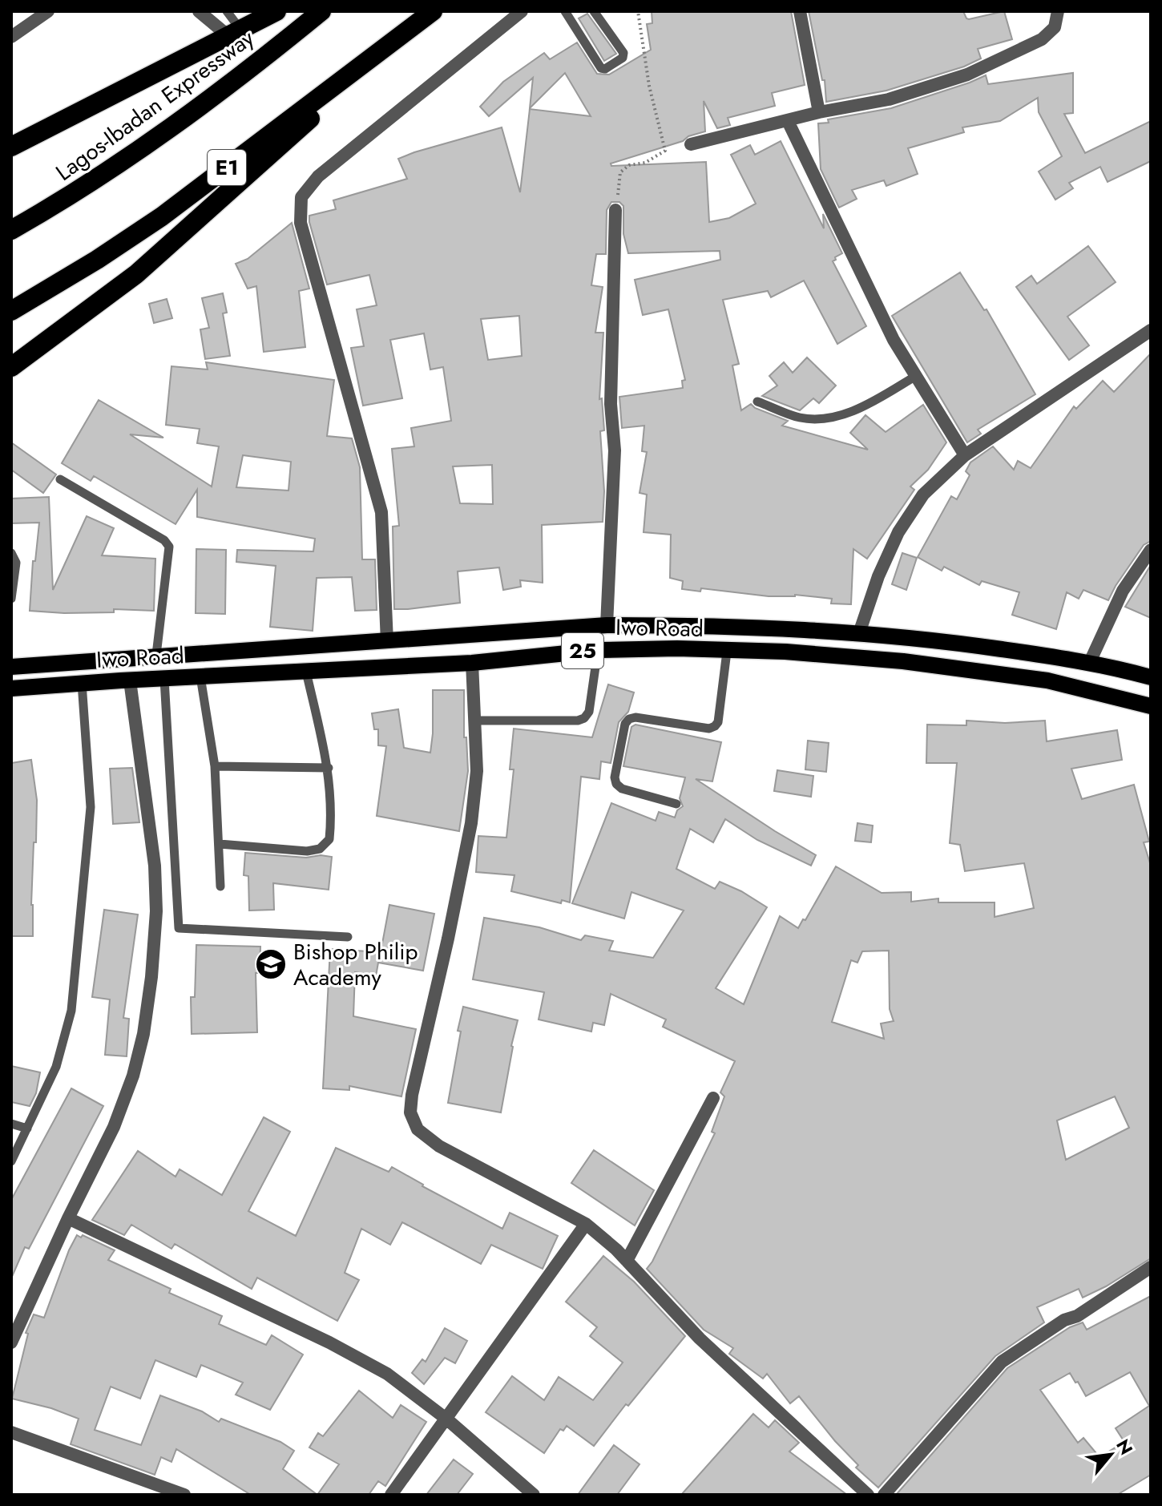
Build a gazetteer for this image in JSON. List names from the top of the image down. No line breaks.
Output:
{"streets":{"highway":["Lagos-Ibadan Expressway","E1"],"main road":["Iwo Road","25"]},"places":{"school or university":["Bishop Philip Academy"]},"north":"top right"}
